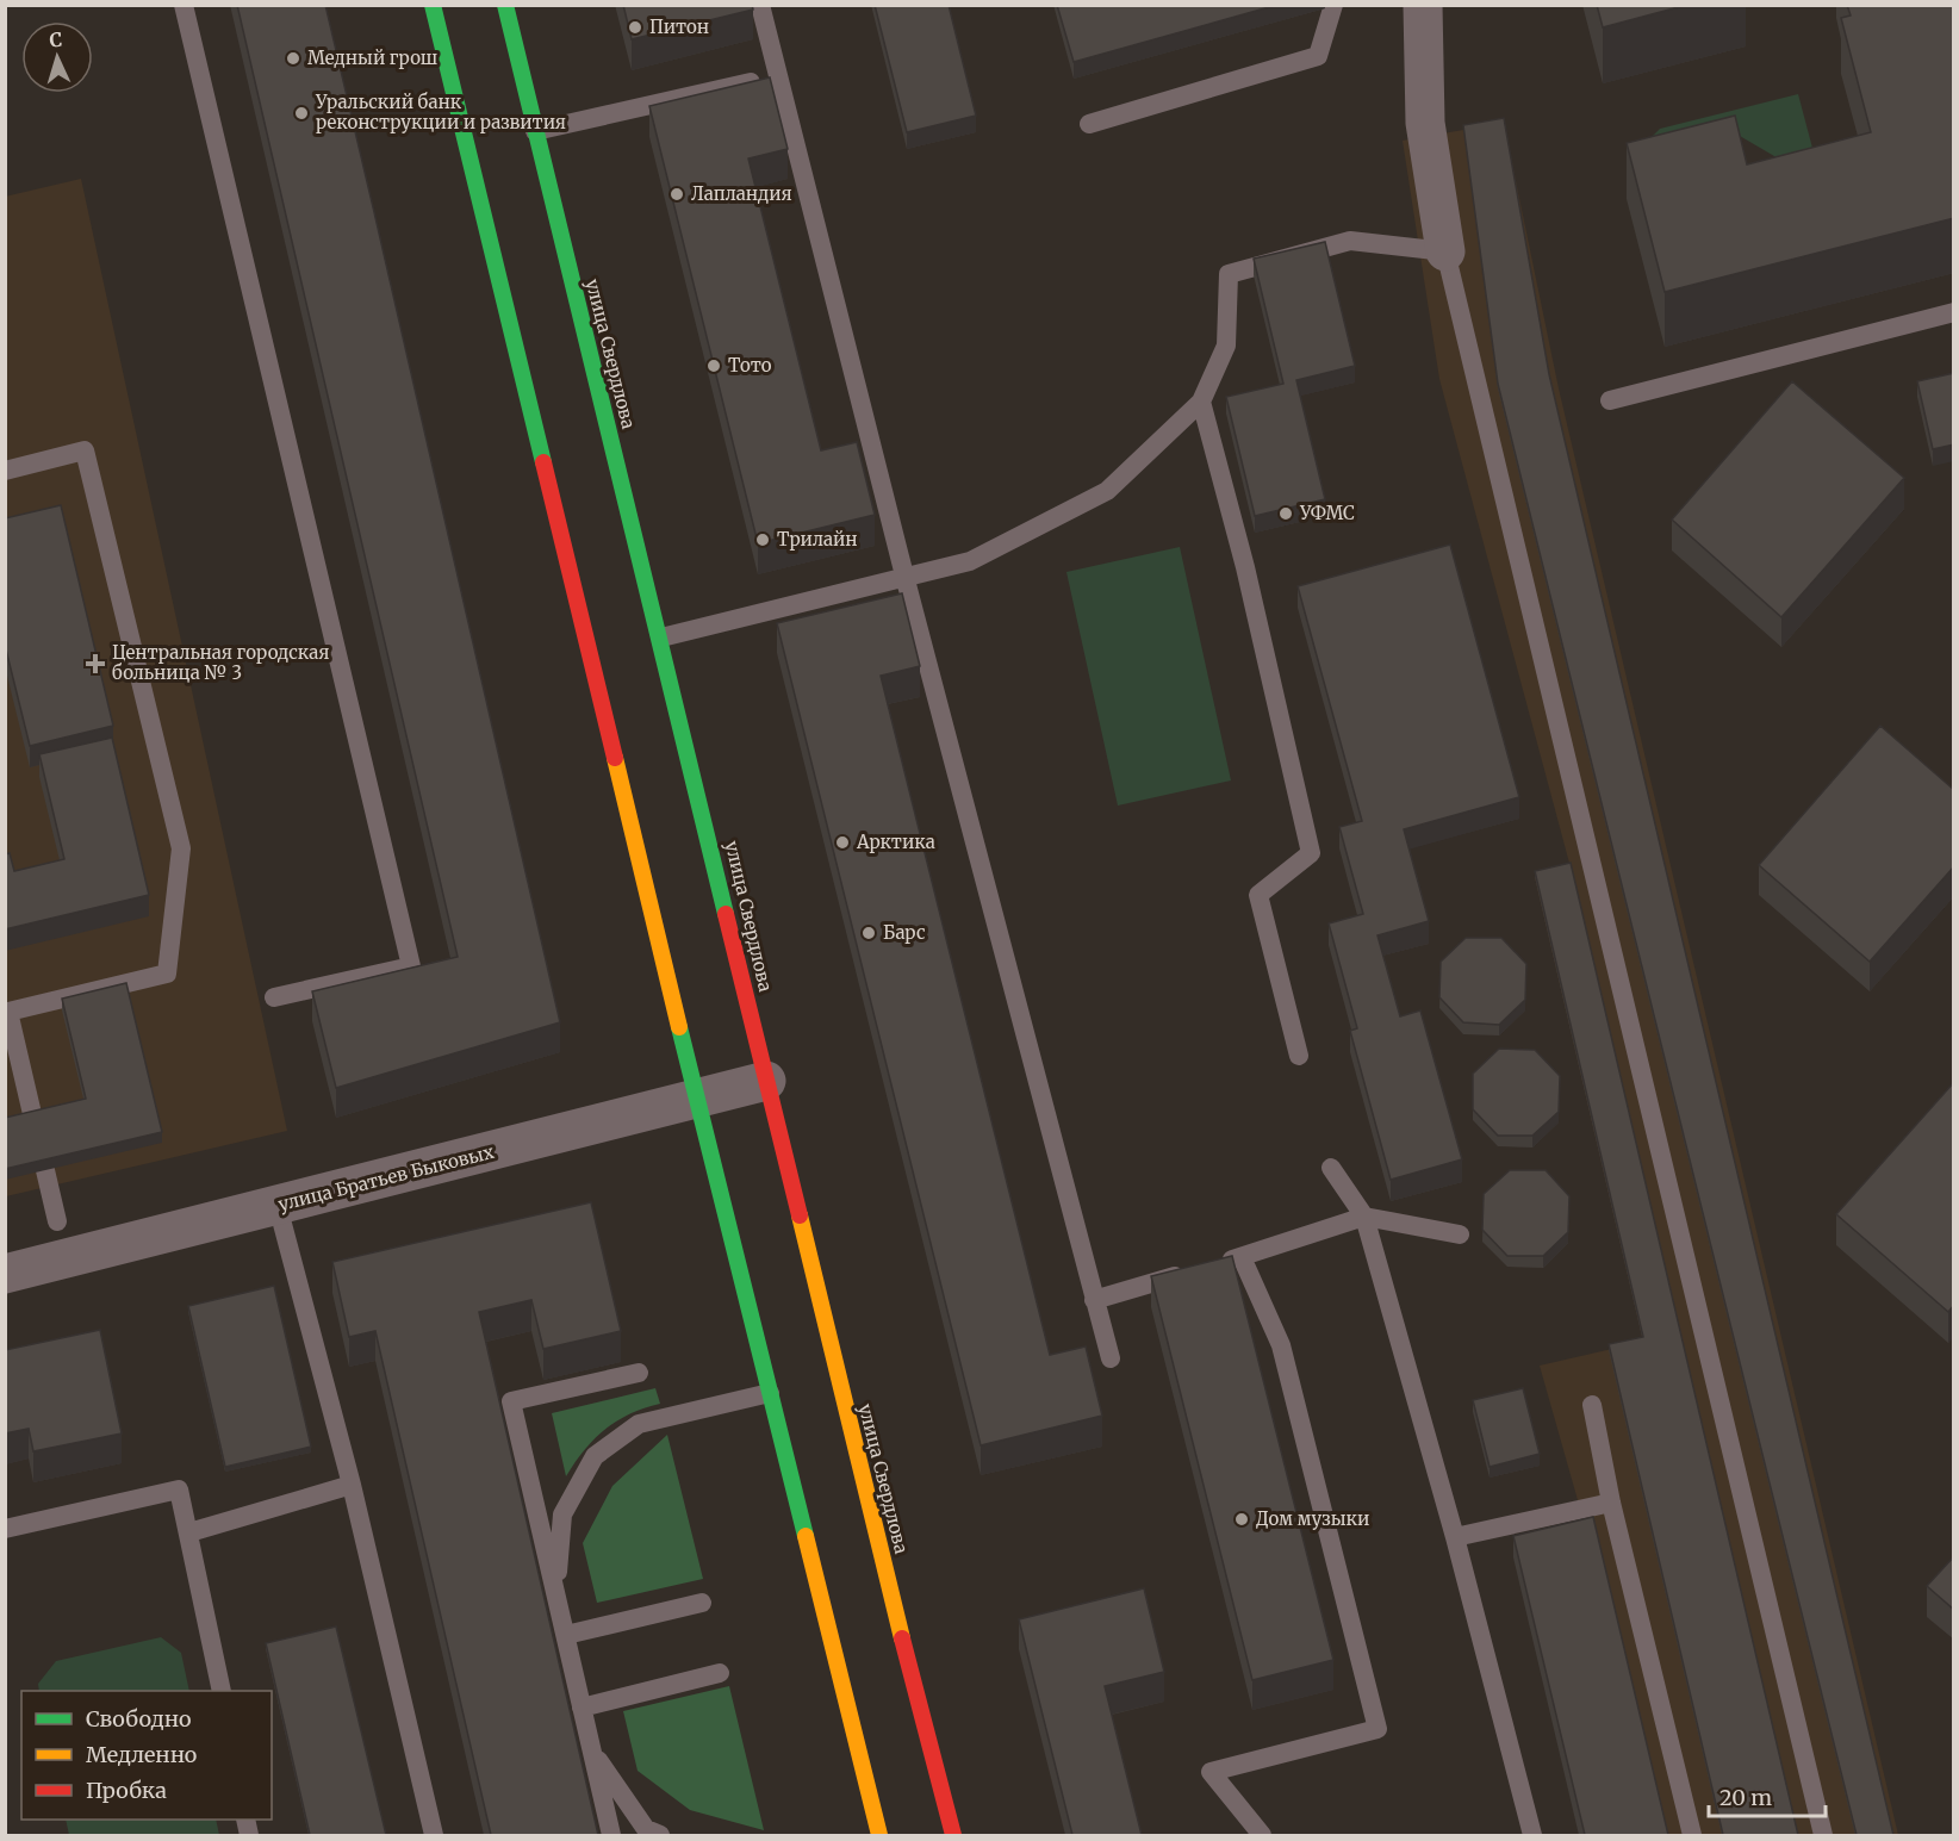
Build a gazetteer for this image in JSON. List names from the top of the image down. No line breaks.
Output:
{"streets":{"main road":["улица Свердлова"],"street":["улица Братьев Быковых"]},"crossings":[["улица Свердлова","улица Братьев Быковых"]],"places":{"other":["Питон","Медный грош","Уральский банк реконструкции и развития","Лапландия","Тото","УФМС","Трилайн","Арктика","Барс","Дом музыки"],"health":["Центральная городская больница № 3"]},"legend":["Свободно","Медленно","Пробка"],"scale_bar":"20 m","north":"top"}
